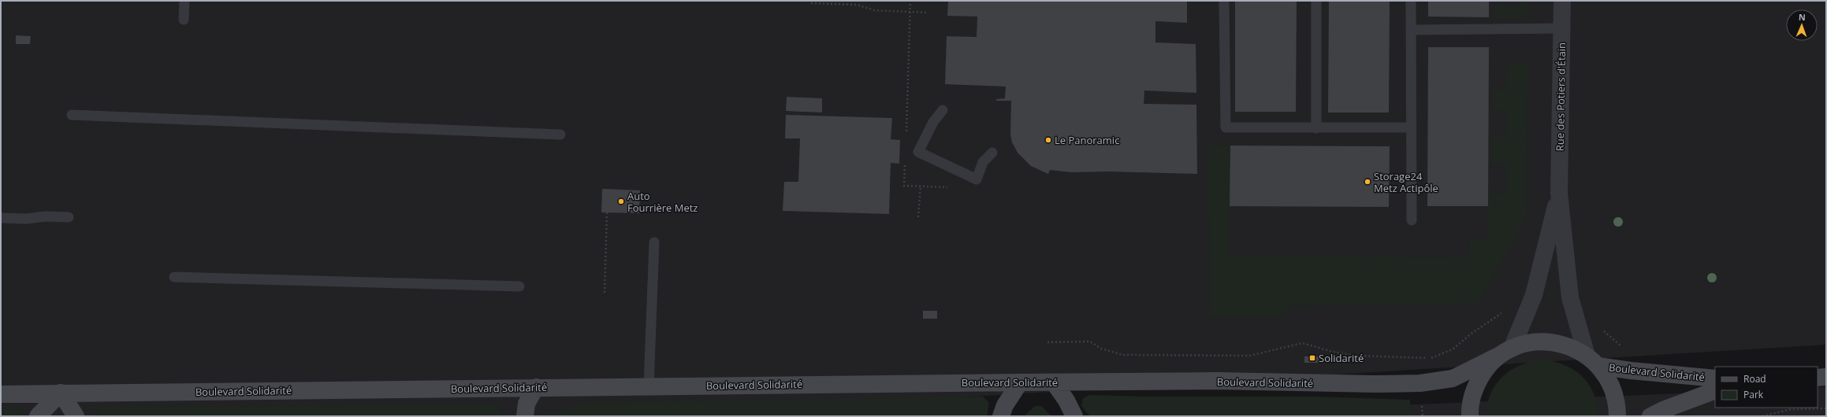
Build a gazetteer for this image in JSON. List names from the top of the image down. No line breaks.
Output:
{"streets":{"main road":["Boulevard Solidarité"],"street":["Rue des Potiers d'Étain"]},"crossings":[["Rue des Potiers d'Étain","Boulevard Solidarité"]],"places":{"other":["Le Panoramic","Storage24 Metz Actipôle","Auto Fourrière Metz"],"transit":["Solidarité"]},"legend":["Road","Park"],"north":"top"}
